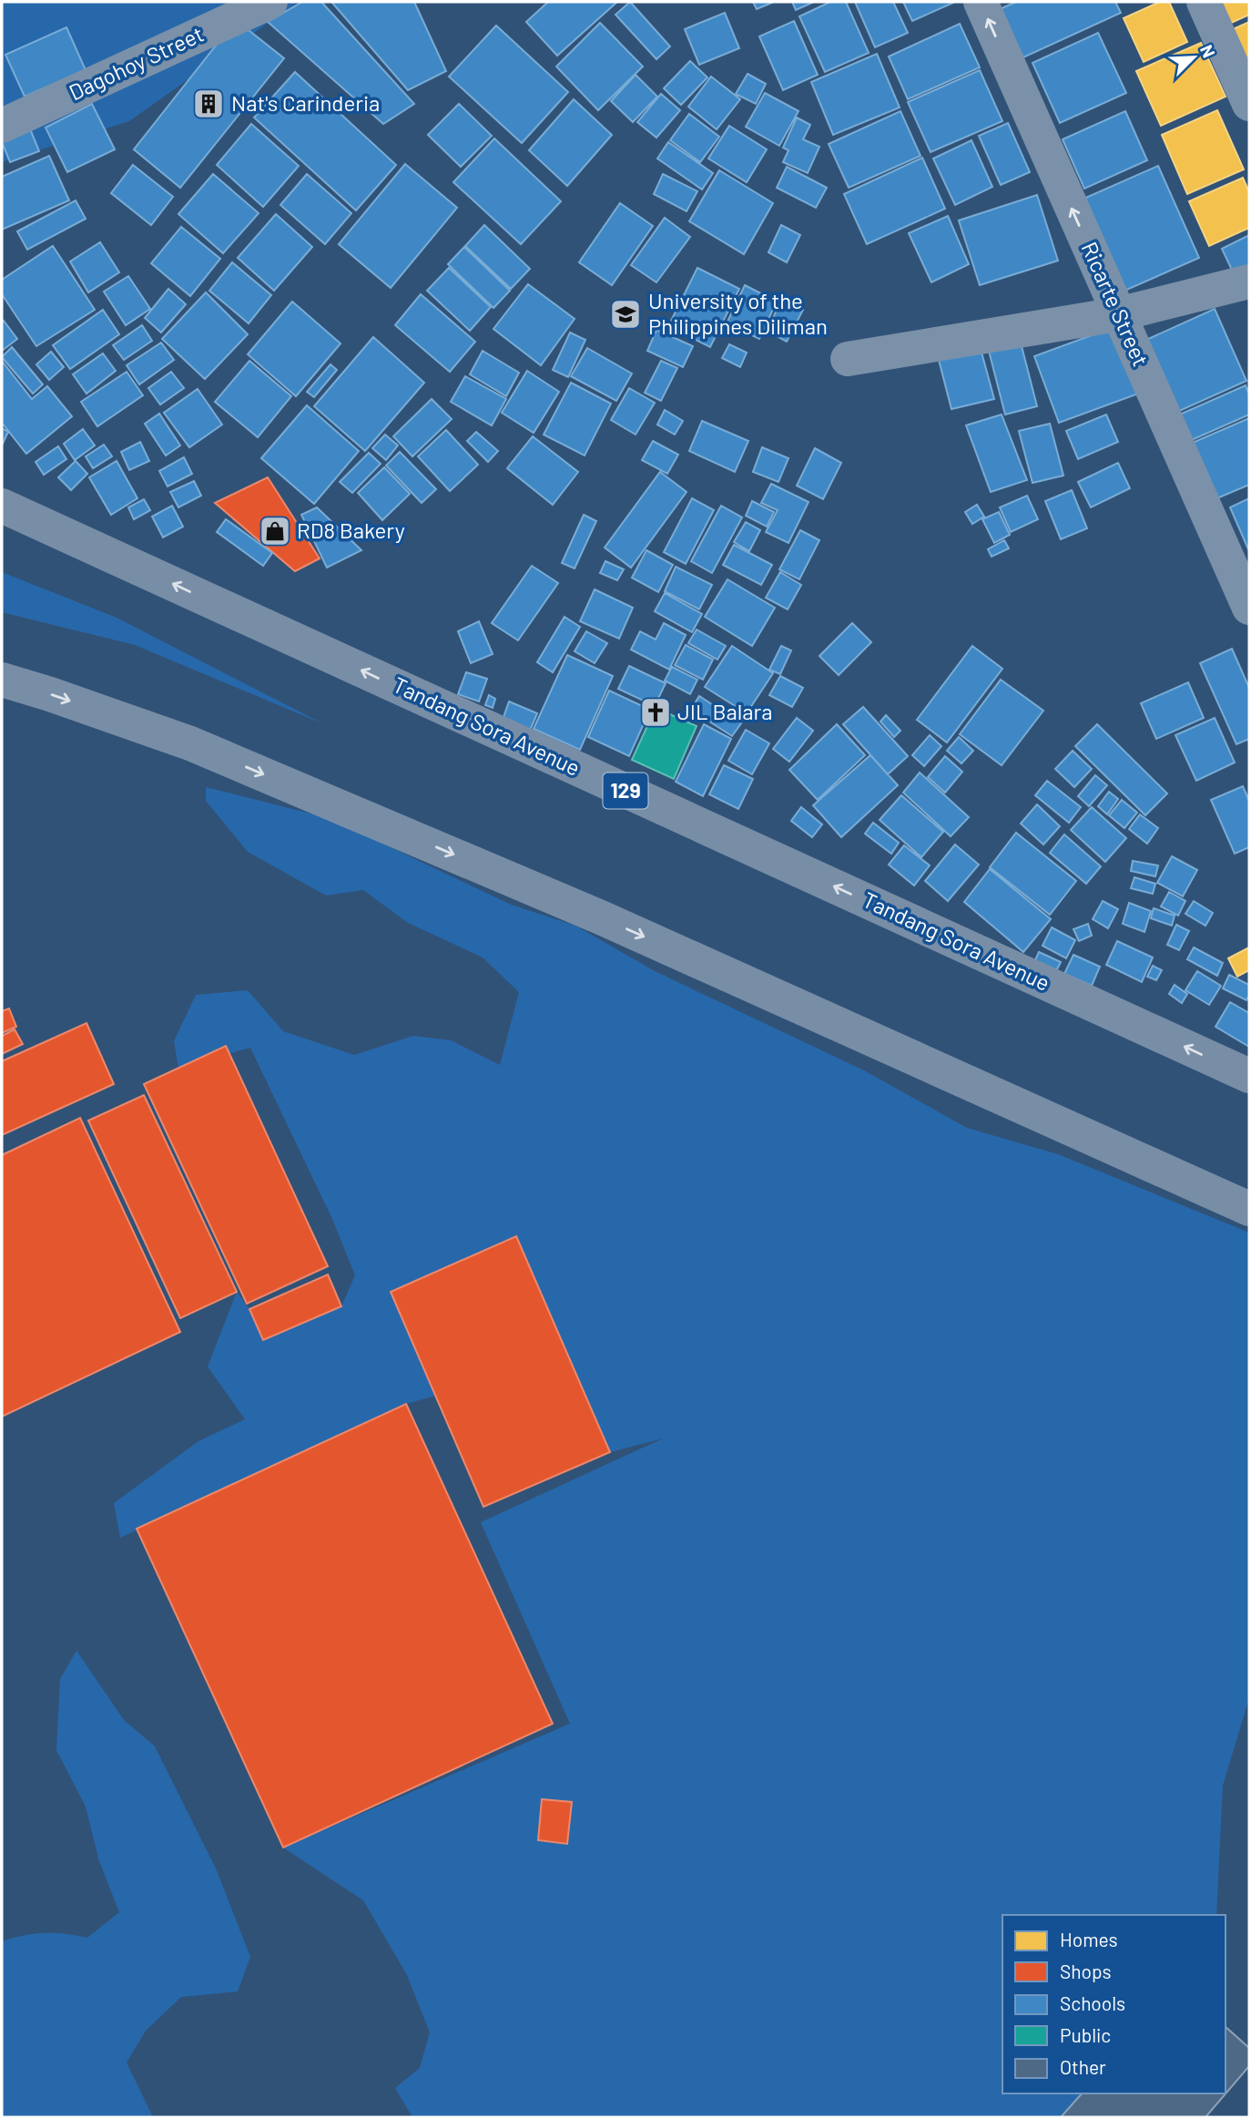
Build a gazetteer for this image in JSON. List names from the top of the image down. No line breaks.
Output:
{"streets":{"main road":["Tandang Sora Avenue","129"],"street":["Dagohoy Street","Ricarte Street"]},"places":{"building":["Nat's Carinderia"],"school or university":["University of the Philippines Diliman"],"shop":["RD8 Bakery"],"church":["JIL Balara"]},"legend":["Homes","Shops","Schools","Public","Other"],"north":"top right"}
